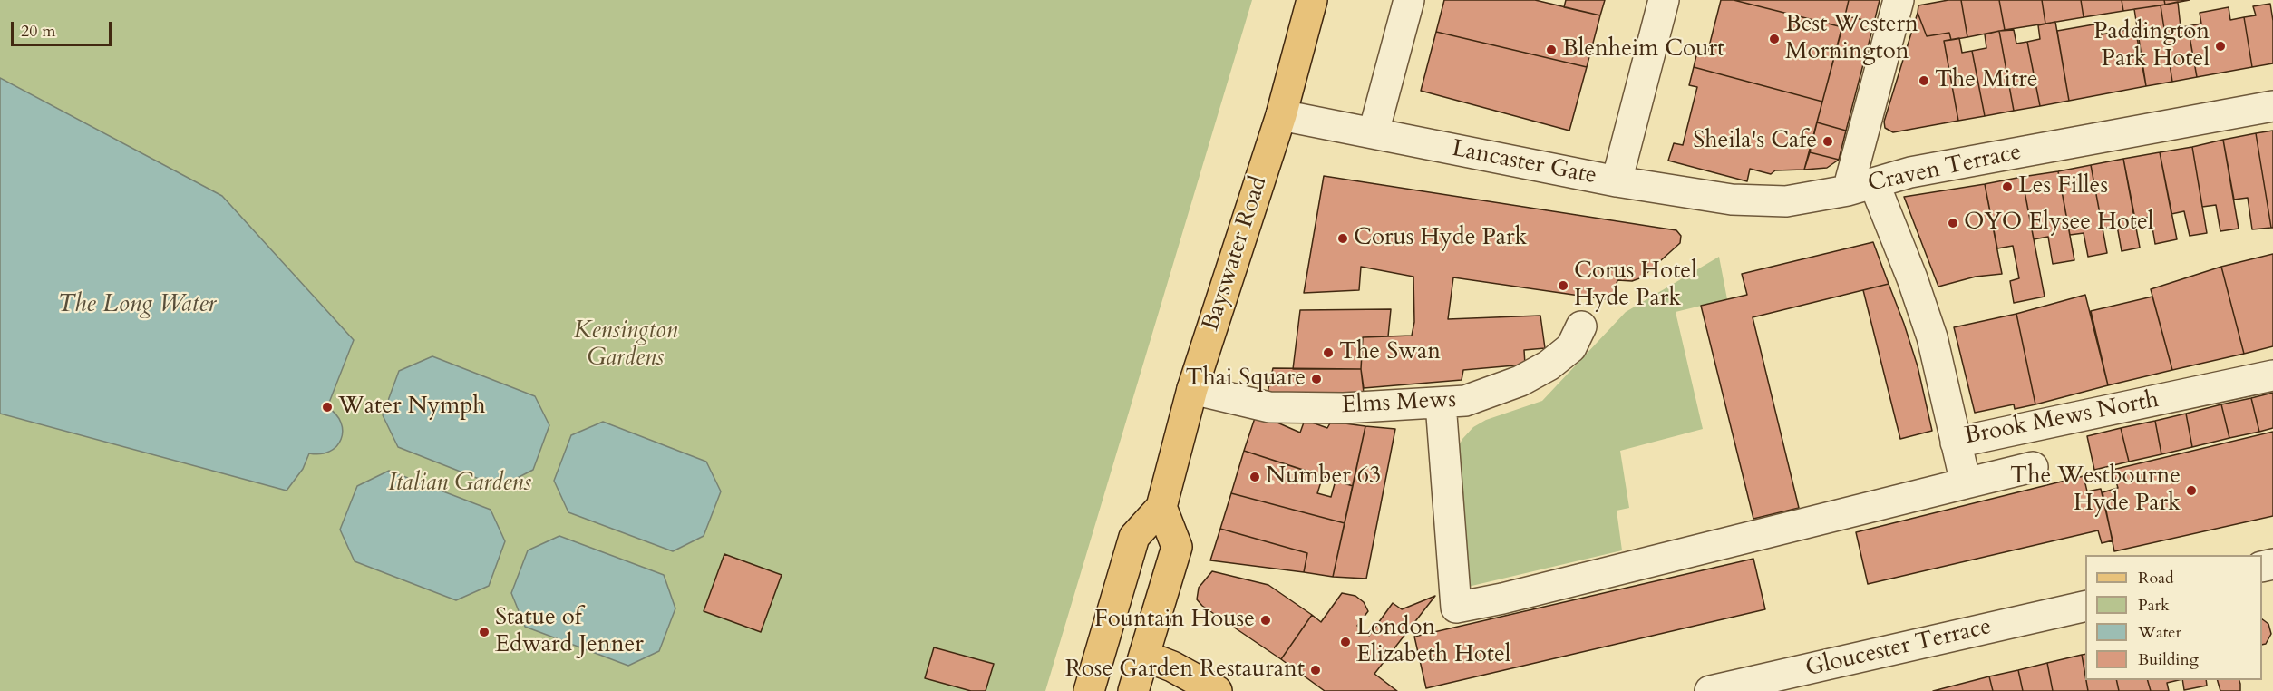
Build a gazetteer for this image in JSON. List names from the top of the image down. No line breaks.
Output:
{"streets":{"main road":["Bayswater Road"],"street":["Lancaster Gate","Craven Terrace","Elms Mews","Brook Mews North","Gloucester Terrace"]},"crossings":[["Lancaster Gate","Craven Terrace"],["Lancaster Gate","Bayswater Road"],["Craven Terrace","Brook Mews North"],["Bayswater Road","Elms Mews"]],"water":["The Long Water"],"parks":["Kensington Gardens","Italian Gardens"],"places":["Best Western Mornington","Paddington Park Hotel","Blenheim Court","The Mitre","Sheila's Cafe","Les Filles","OYO Elysee Hotel","Corus Hyde Park","Corus Hotel Hyde Park","The Swan","Thai Square","Water Nymph","Number 63","The Westbourne Hyde Park","Fountain House","Statue of Edward Jenner","London Elizabeth Hotel","Rose Garden Restaurant"],"legend":["Road","Park","Water","Building"],"scale_bar":"20 m"}
